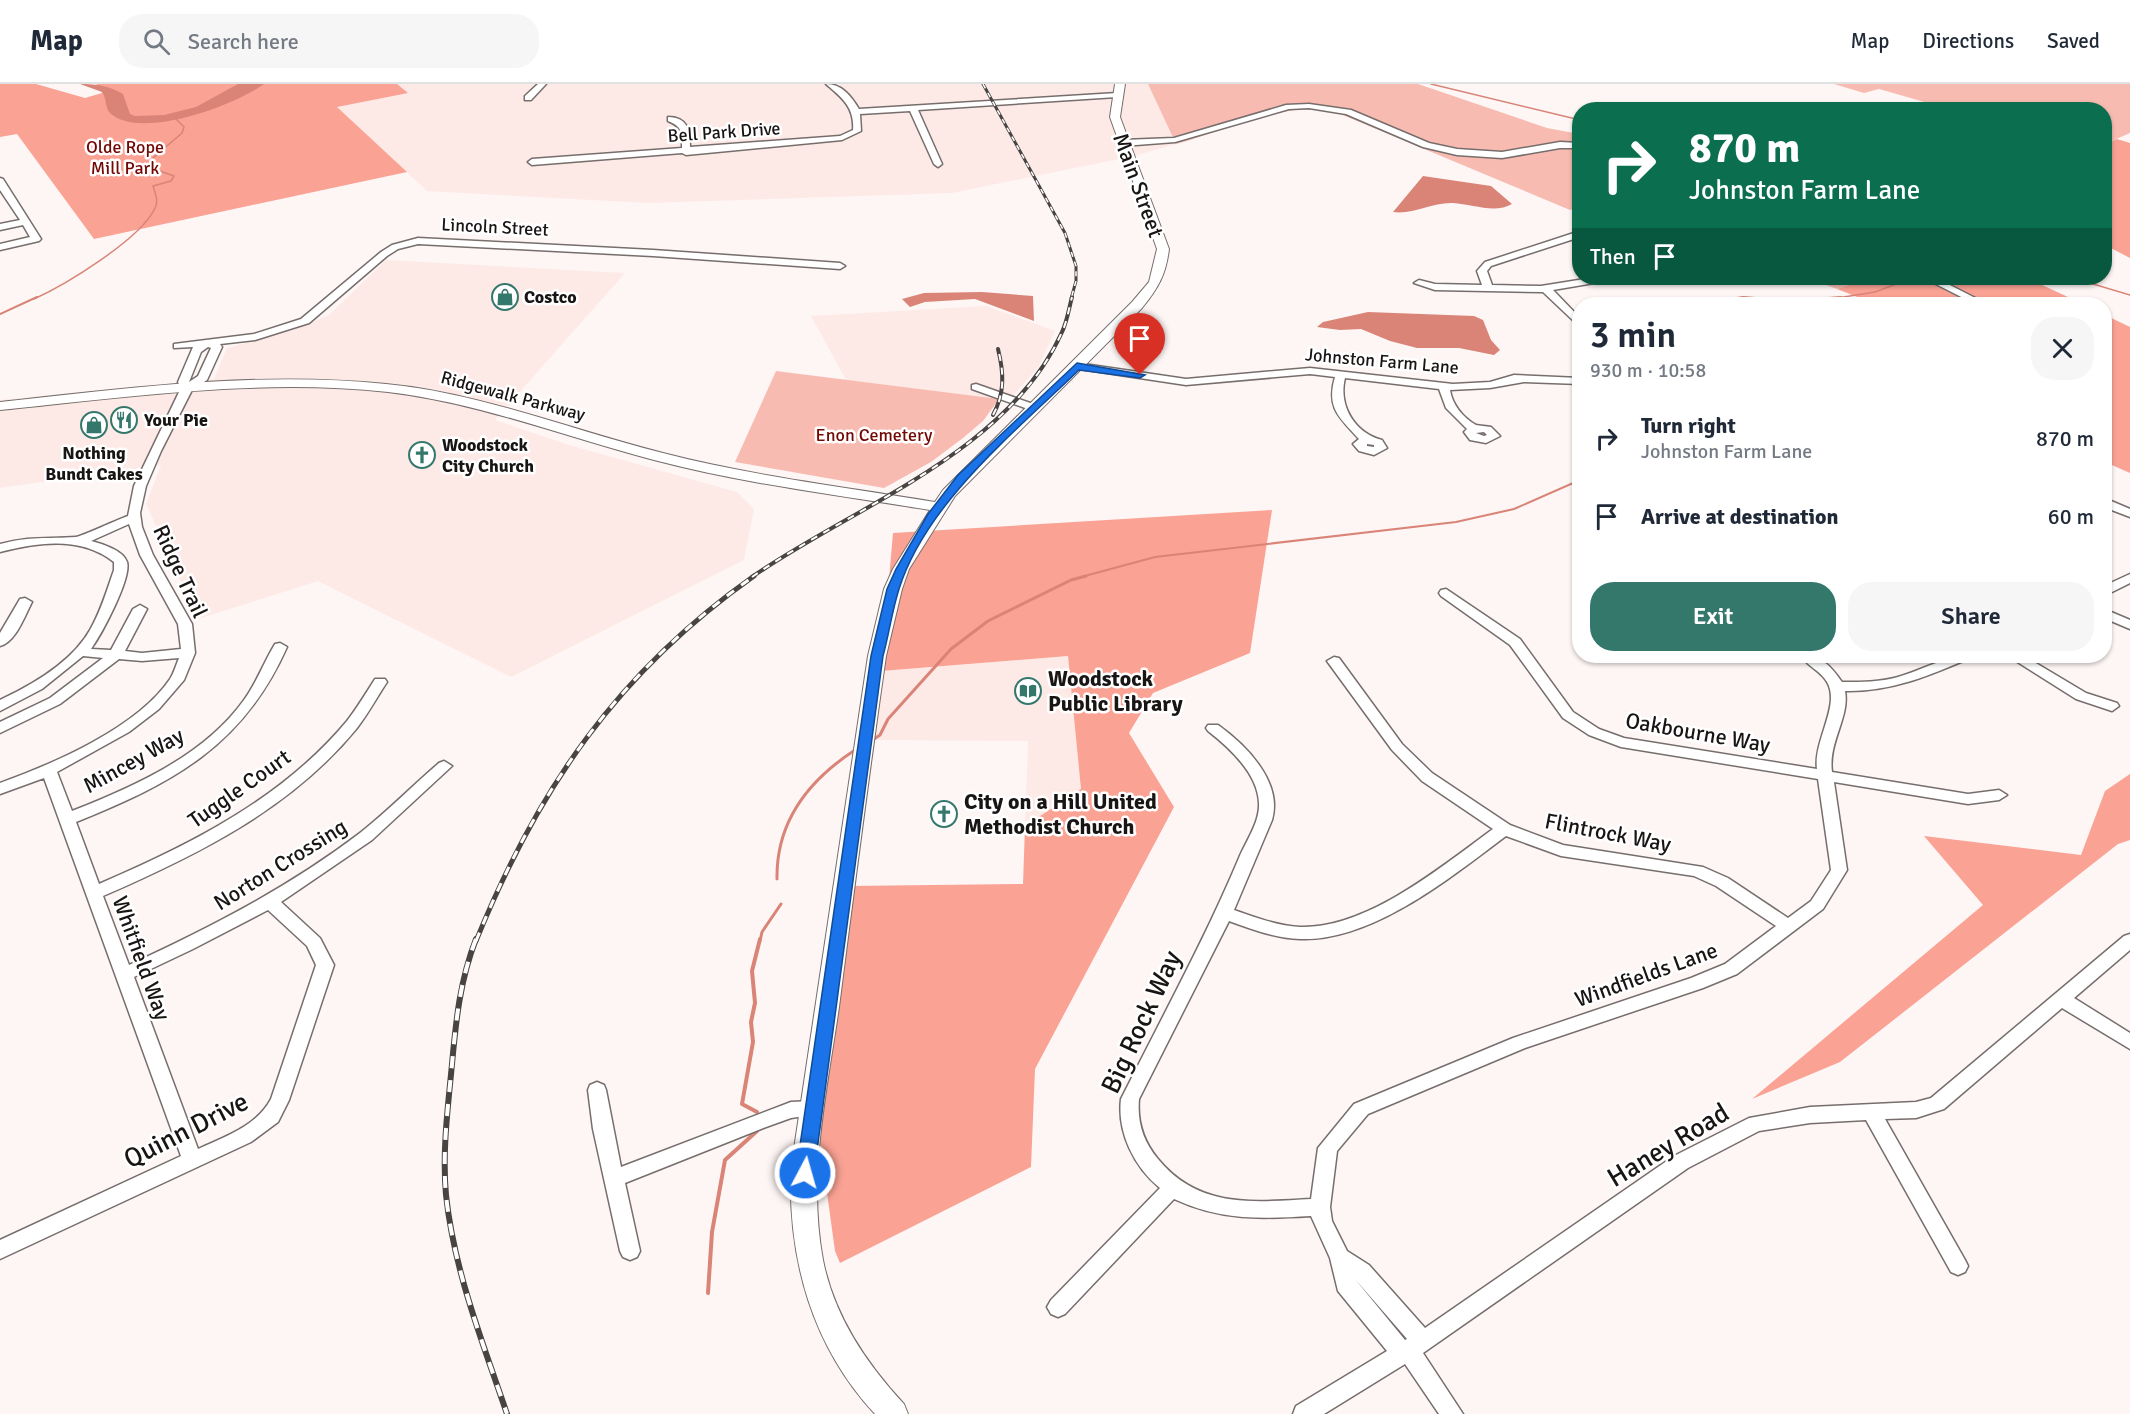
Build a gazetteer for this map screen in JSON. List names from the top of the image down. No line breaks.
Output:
{"streets":{"main road":["Main Street","Ridgewalk Parkway"],"street":["Bell Park Drive","Lincoln Street","Johnston Farm Lane","Ridge Trail","Oakbourne Way","Mincey Way","Tuggle Court","Flintrock Way","Norton Crossing","Whitfield Way","Windfields Lane","Big Rock Way","Quinn Drive","Haney Road"]},"crossings":[["Main Street","Johnston Farm Lane"],["Main Street","Ridgewalk Parkway"],["Lincoln Street","Ridge Trail"],["Ridgewalk Parkway","Ridge Trail"],["Ridge Trail","Whitfield Way"],["Oakbourne Way","Windfields Lane"],["Mincey Way","Whitfield Way"],["Tuggle Court","Whitfield Way"],["Flintrock Way","Windfields Lane"],["Norton Crossing","Whitfield Way"],["Norton Crossing","Quinn Drive"],["Whitfield Way","Quinn Drive"],["Windfields Lane","Big Rock Way"]],"parks":["Olde Rope Mill Park","Enon Cemetery"],"places":{"shop":["Costco","Nothing Bundt Cakes"],"restaurant":["Your Pie"],"church":["Woodstock City Church","City on a Hill United Methodist Church"],"library":["Woodstock Public Library"]},"page":{"header":"Map","search":"Search here","nav":["Map","Directions","Saved"],"turn":["870 m","Johnston Farm Lane"],"then":"Then","heading":["3 min","930 m · 10:58"],"list":[{"name":"Turn right","note":"Johnston Farm Lane","value":"870 m"},{"name":"Arrive at destination","value":"60 m"}],"buttons":["Exit","Share"]}}
